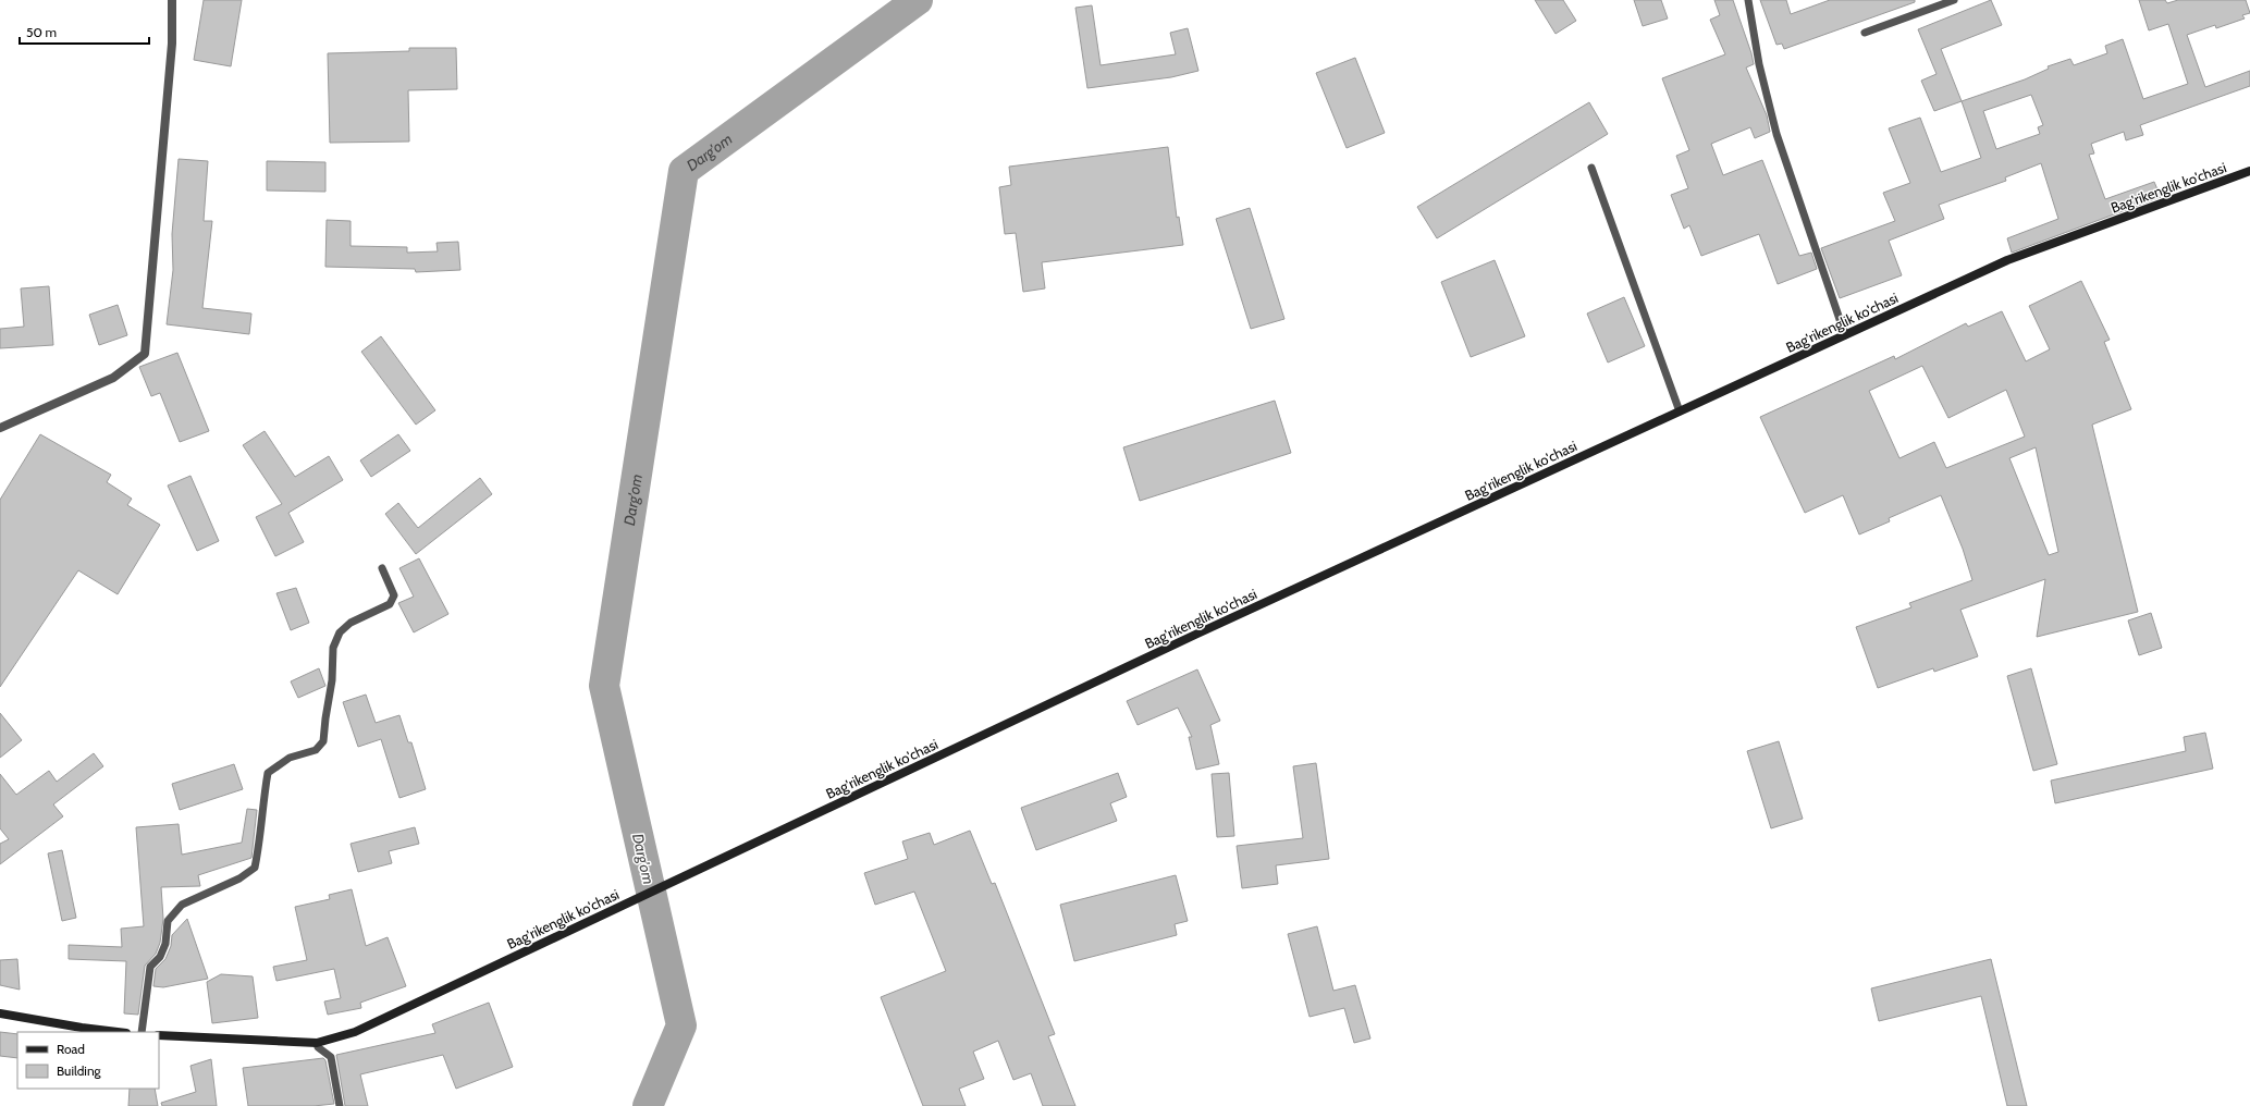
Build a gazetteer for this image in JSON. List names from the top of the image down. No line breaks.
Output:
{"streets":{"main road":["Bag'rikenglik ko'chasi"]},"water":["Darg'om"],"legend":["Road","Building"],"scale_bar":"50 m"}
